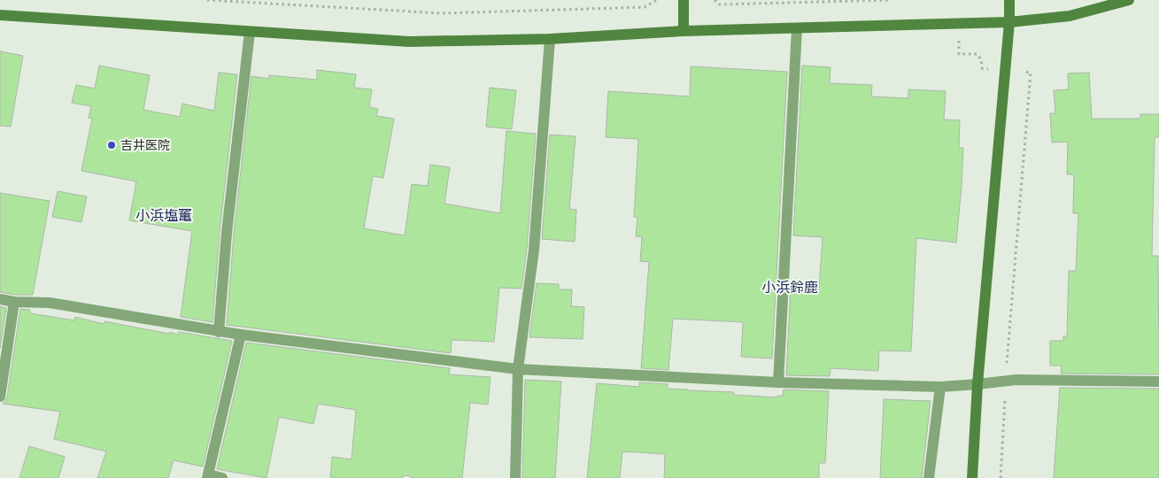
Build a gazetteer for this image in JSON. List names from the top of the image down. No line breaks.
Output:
{"districts":["小浜塩竃","小浜鈴鹿"],"places":["吉井医院"]}
